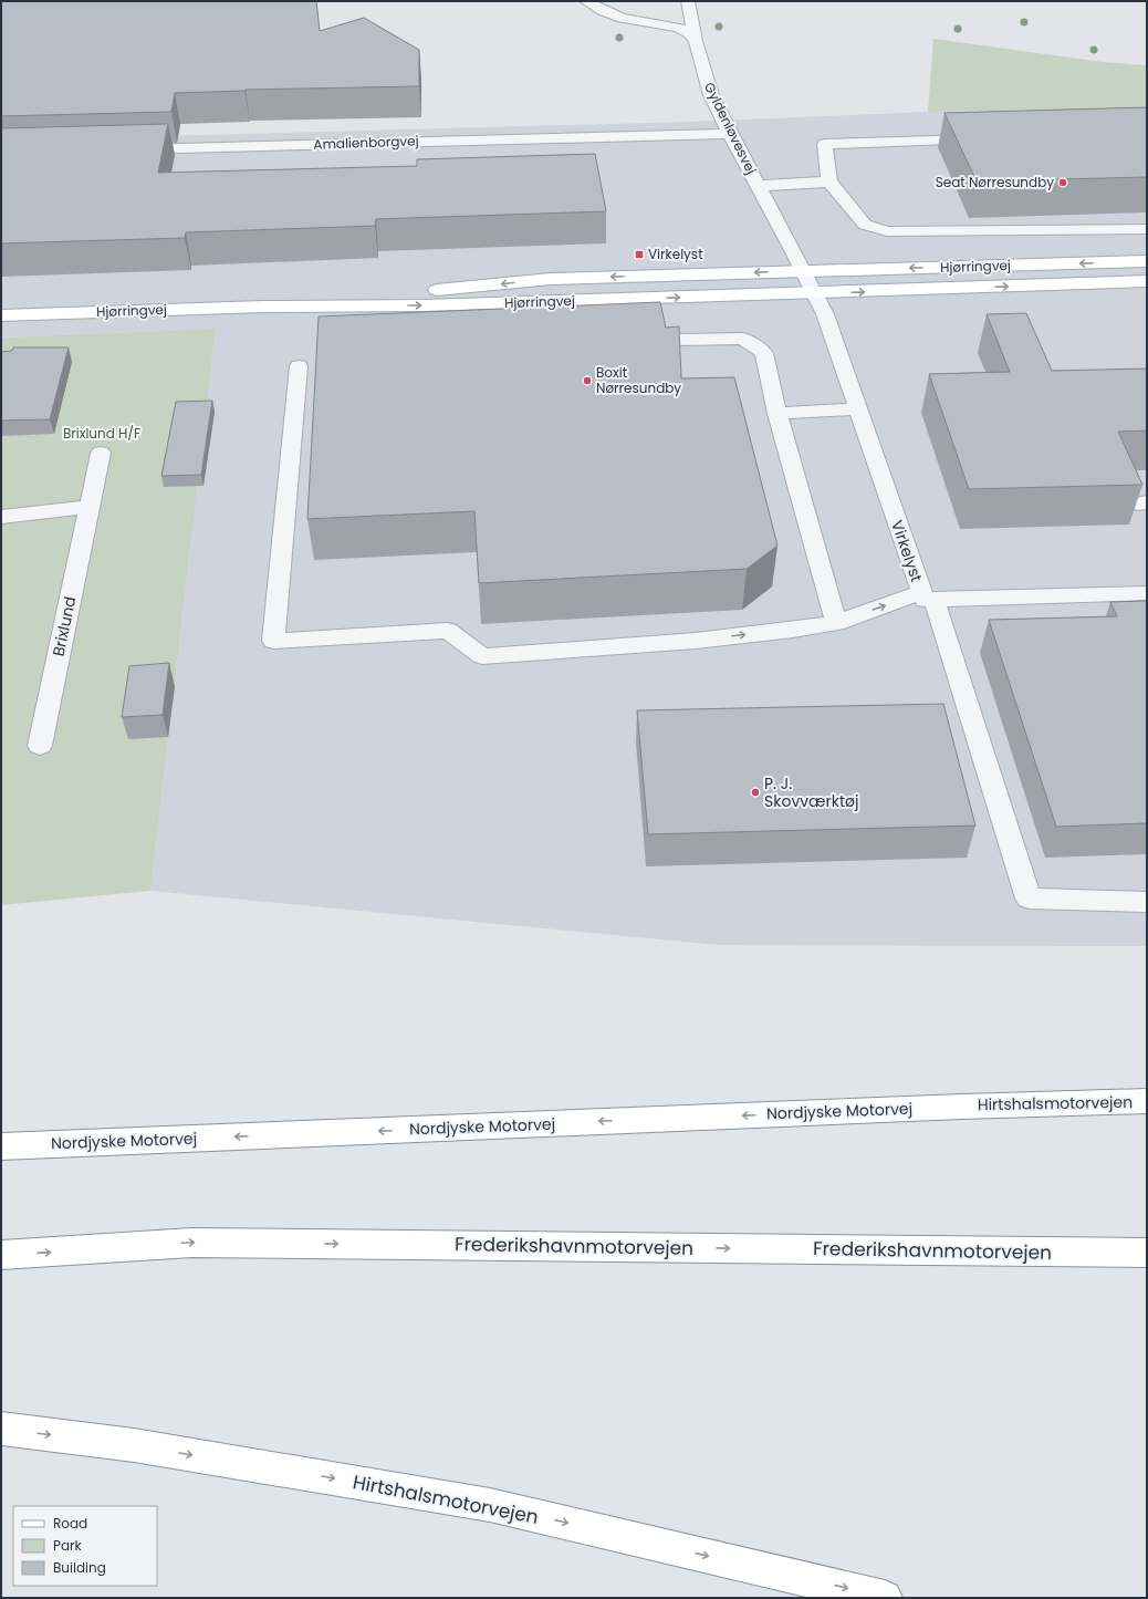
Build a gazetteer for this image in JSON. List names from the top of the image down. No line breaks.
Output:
{"streets":{"main road":["Hjørringvej","Hirtshalsmotorvejen","Nordjyske Motorvej","Frederikshavnmotorvejen"],"street":["Gyldenløvesvej","Amalienborgvej","Virkelyst","Brixlund"]},"crossings":[["Gyldenløvesvej","Amalienborgvej"],["Gyldenløvesvej","Hjørringvej"],["Hjørringvej","Virkelyst"],["Hirtshalsmotorvejen","Nordjyske Motorvej"]],"one_way":["Hirtshalsmotorvejen","Nordjyske Motorvej","Frederikshavnmotorvejen"],"parks":["Brixlund H/F"],"places":{"other":["Seat Nørresundby","Boxit Nørresundby","P. J. Skovværktøj"],"transit":["Virkelyst"]},"legend":["Road","Park","Building"]}
